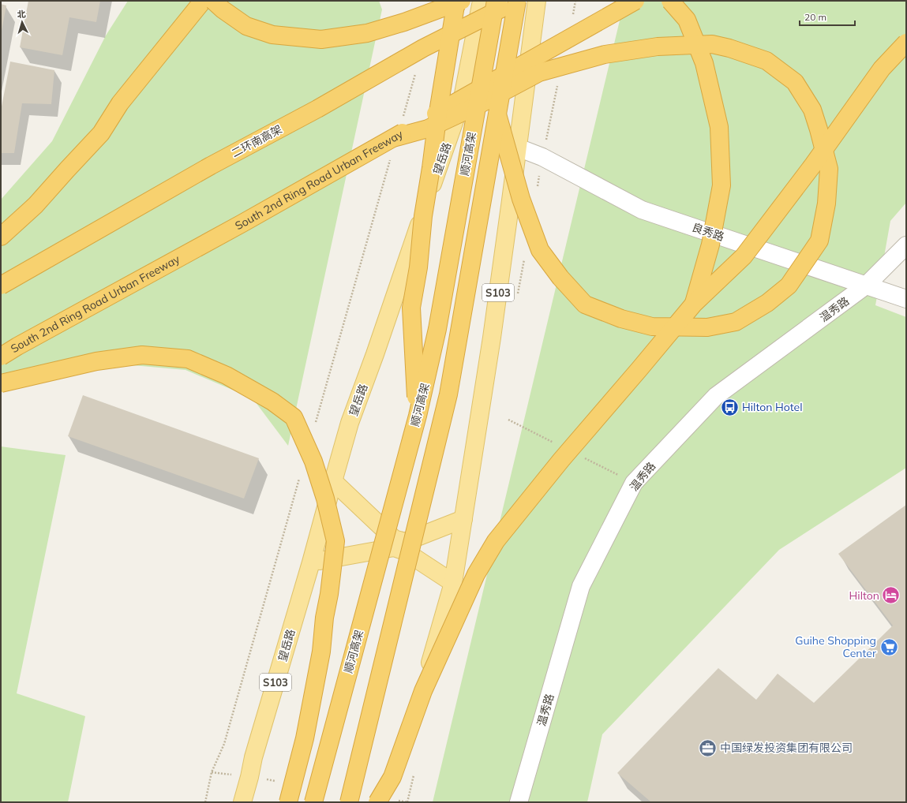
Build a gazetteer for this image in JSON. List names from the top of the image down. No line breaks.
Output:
{"streets":{"highway":["二环南高架","顺河高架","South 2nd Ring Road Urban Freeway"],"main road":["望岳路","S103"],"street":["良秀路","温秀路"]},"crossings":[["良秀路","S103"],["良秀路","温秀路"]],"places":{"bus stop":["Hilton Hotel"],"hotel":["Hilton"],"supermarket":["Guihe Shopping Center"],"office":["中国绿发投资集团有限公司"]},"scale_bar":"20 m","north":"top"}
